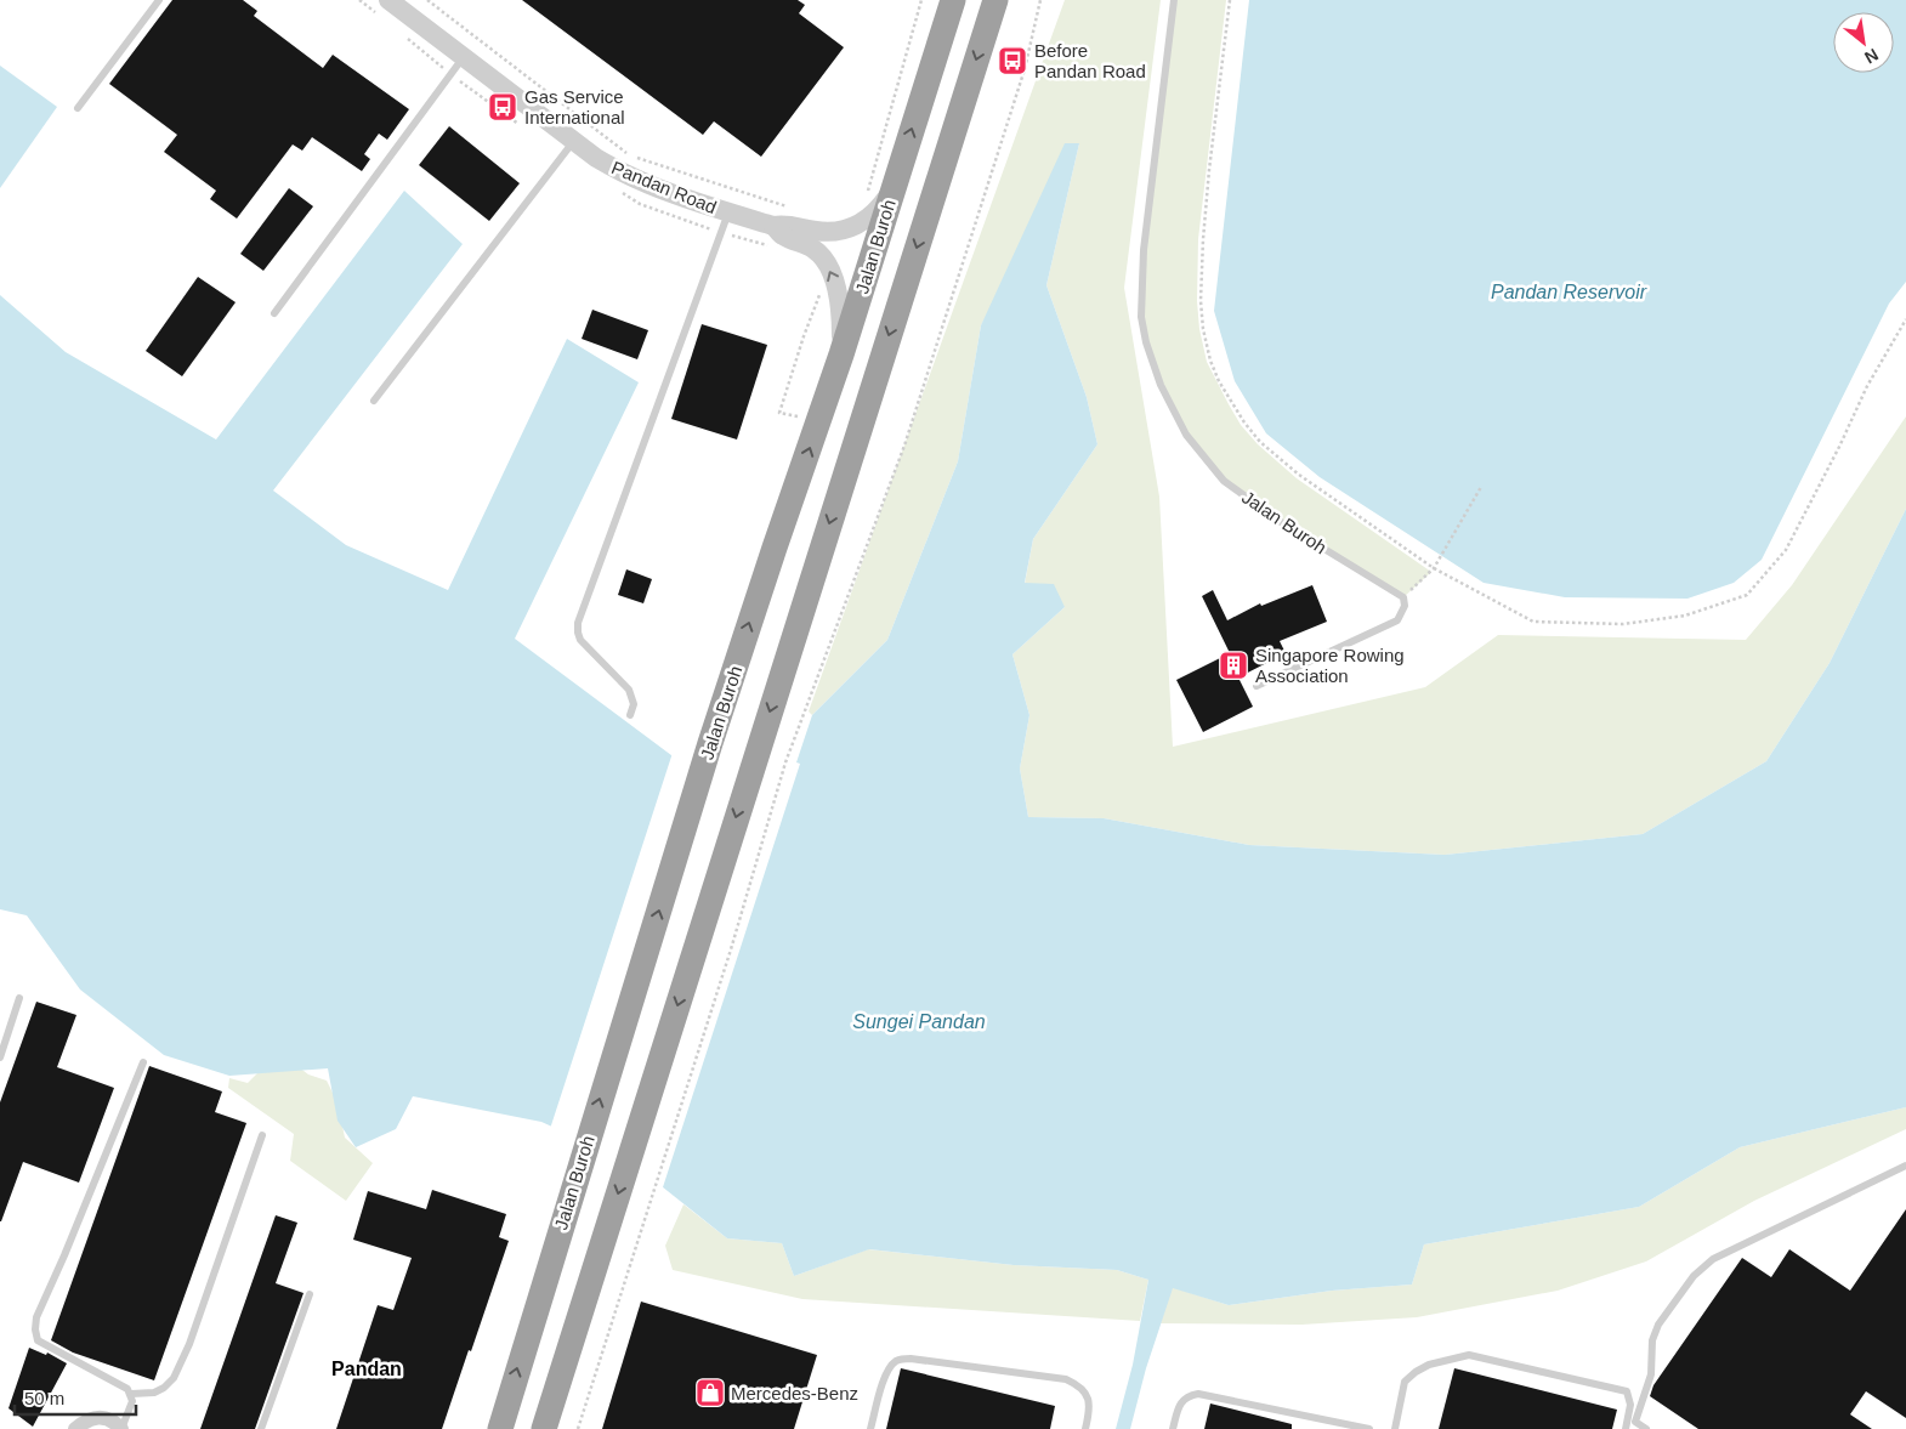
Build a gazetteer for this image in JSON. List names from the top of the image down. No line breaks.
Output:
{"streets":{"highway":["Jalan Buroh"],"street":["Pandan Road"]},"crossings":[["Pandan Road","Jalan Buroh"]],"districts":["Pandan"],"water":["Pandan Reservoir","Sungei Pandan"],"places":{"bus stop":["Before Pandan Road","Gas Service International"],"building":["Singapore Rowing Association"],"shop":["Mercedes-Benz"]},"scale_bar":"50 m","north":"bottom right"}
